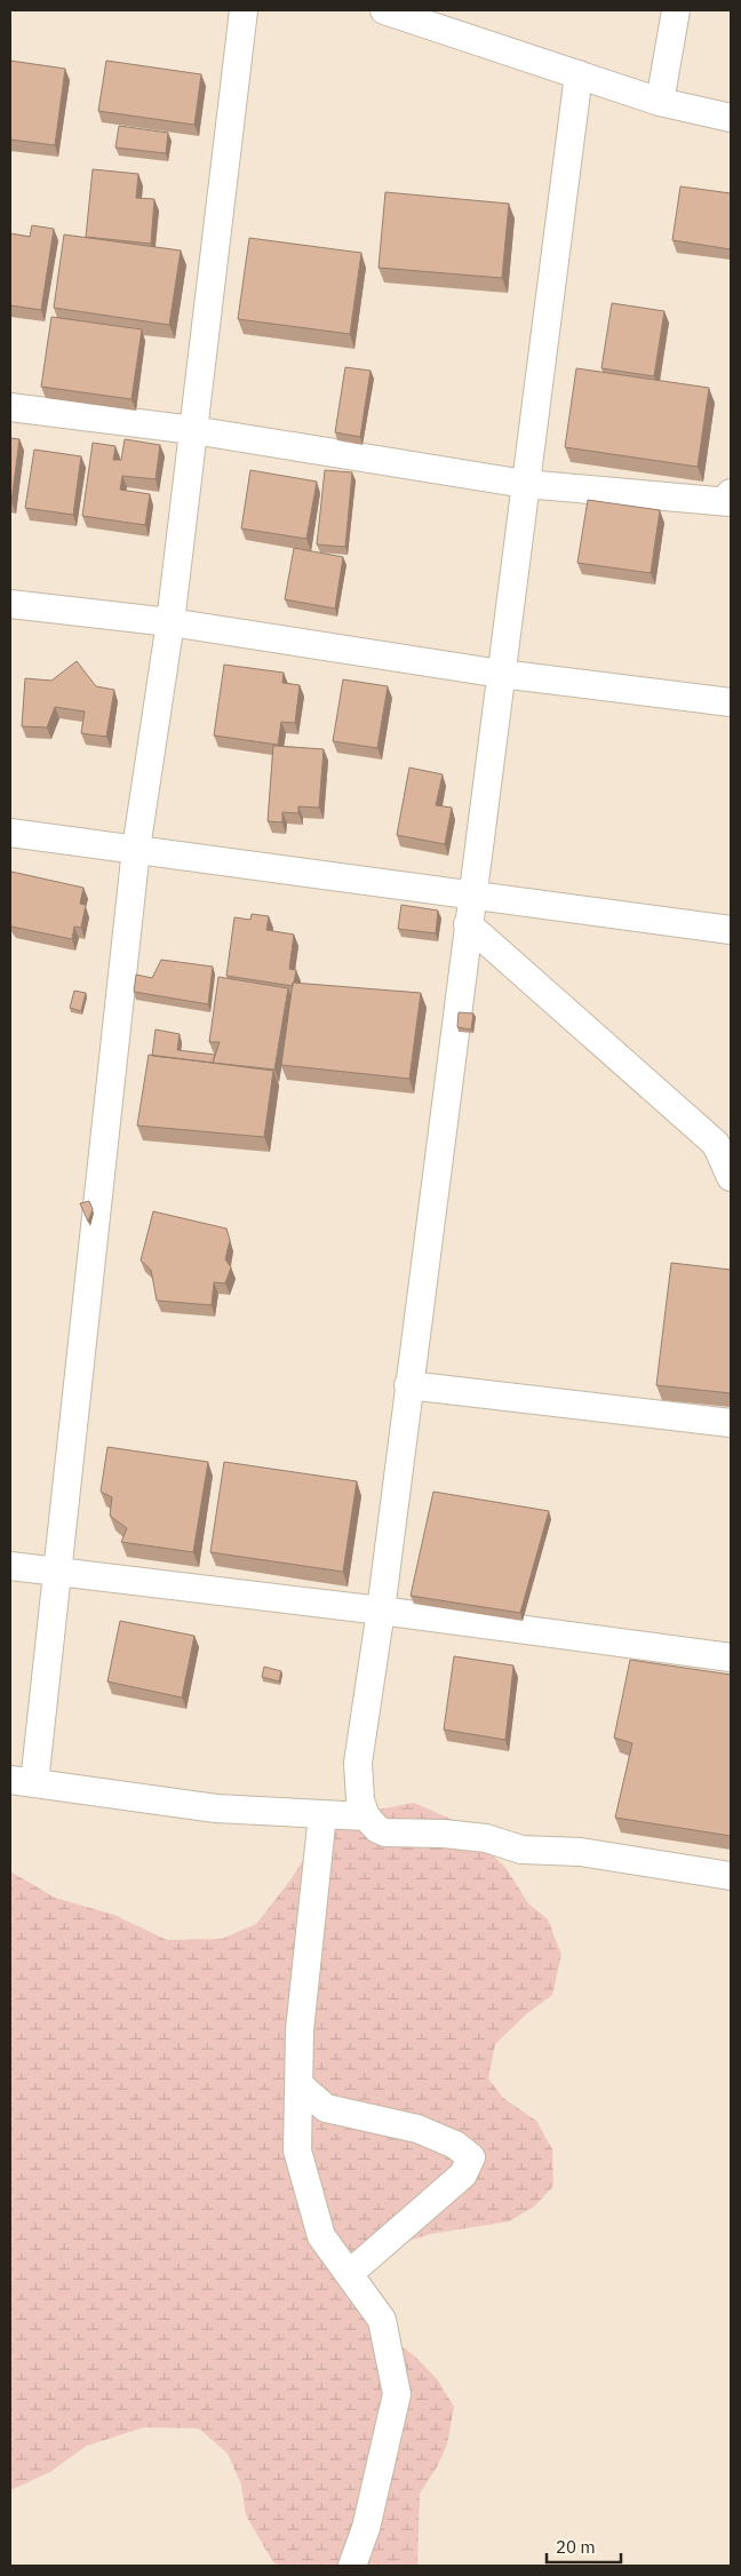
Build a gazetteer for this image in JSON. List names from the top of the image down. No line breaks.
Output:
{"scale_bar":"20 m"}
